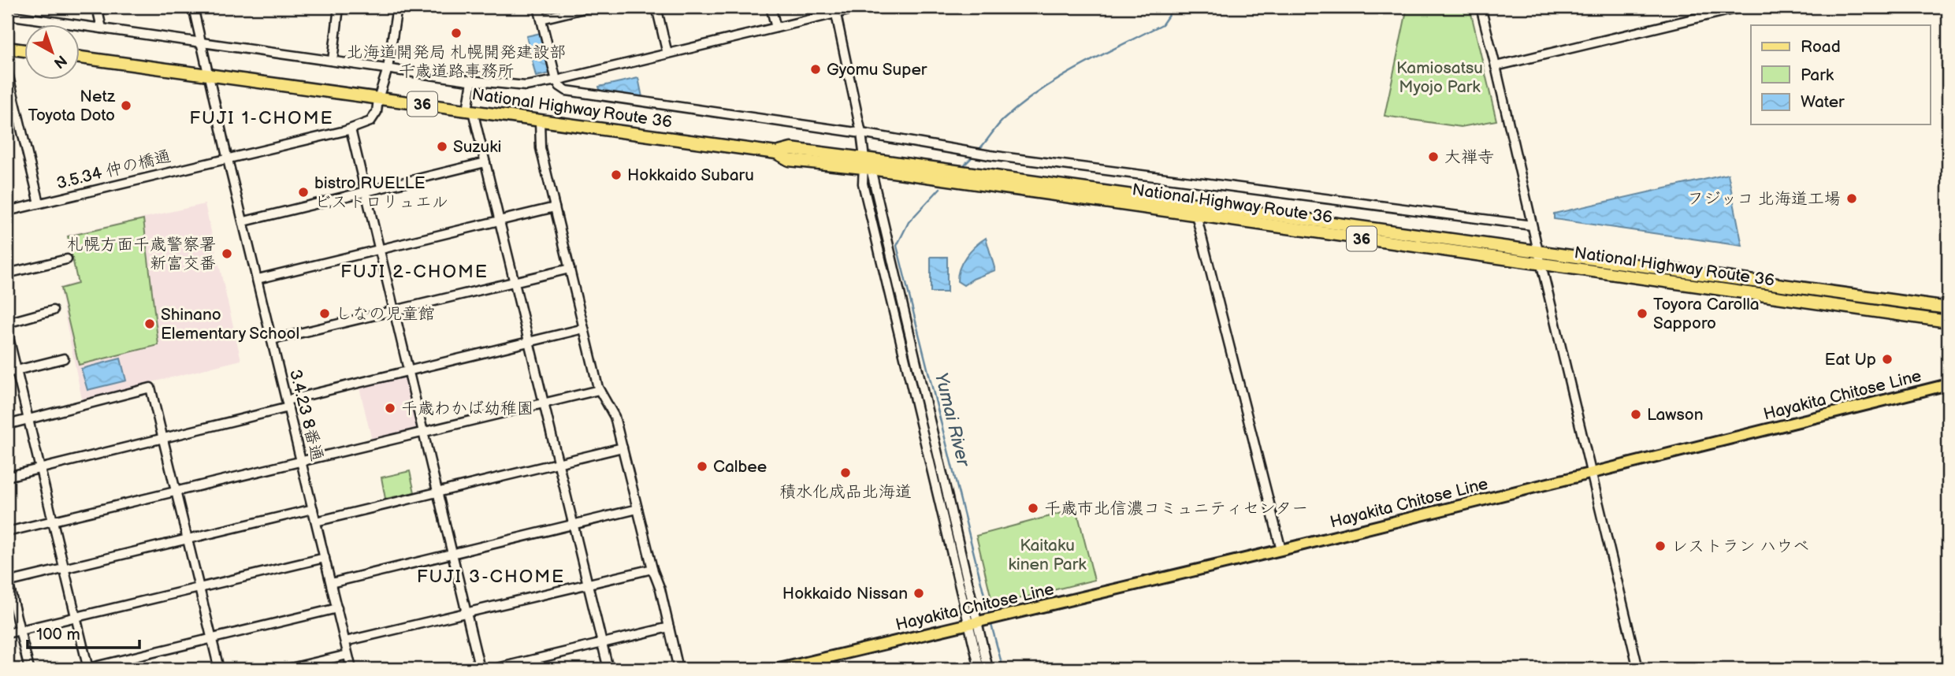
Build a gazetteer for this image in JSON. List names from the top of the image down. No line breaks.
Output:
{"streets":{"highway":["36","National Highway Route 36"],"main road":["Hayakita Chitose Line"],"street":["3.5.34 仲の橋通","3.4.23 8番通"]},"crossings":[["National Highway Route 36","3.5.34 仲の橋通"],["National Highway Route 36","3.4.23 8番通"],["3.5.34 仲の橋通","3.4.23 8番通"]],"districts":["FUJI 1-CHOME","FUJI 2-CHOME","FUJI 3-CHOME"],"water":["Yumai River"],"parks":["Kamiosatsu Myojo Park","Kaitaku kinen Park"],"places":["北海道開発局 札幌開発建設部 千歳道路事務所","Gyomu Super","Netz Toyota Doto","Suzuki","大禅寺","Hokkaido Subaru","bistro RUELLE ビストロリュエル","フジッコ 北海道工場","札幌方面千歳警察署 新富交番","しなの児童館","Toyora Carolla Sapporo","Shinano Elementary School","Eat Up","千歳わかば幼稚園","Lawson","Calbee","積水化成品北海道","千歳市北信濃コミュニティセンター","レストラン ハウベ","Hokkaido Nissan"],"legend":["Road","Park","Water"],"scale_bar":"100 m","north":"bottom right"}
